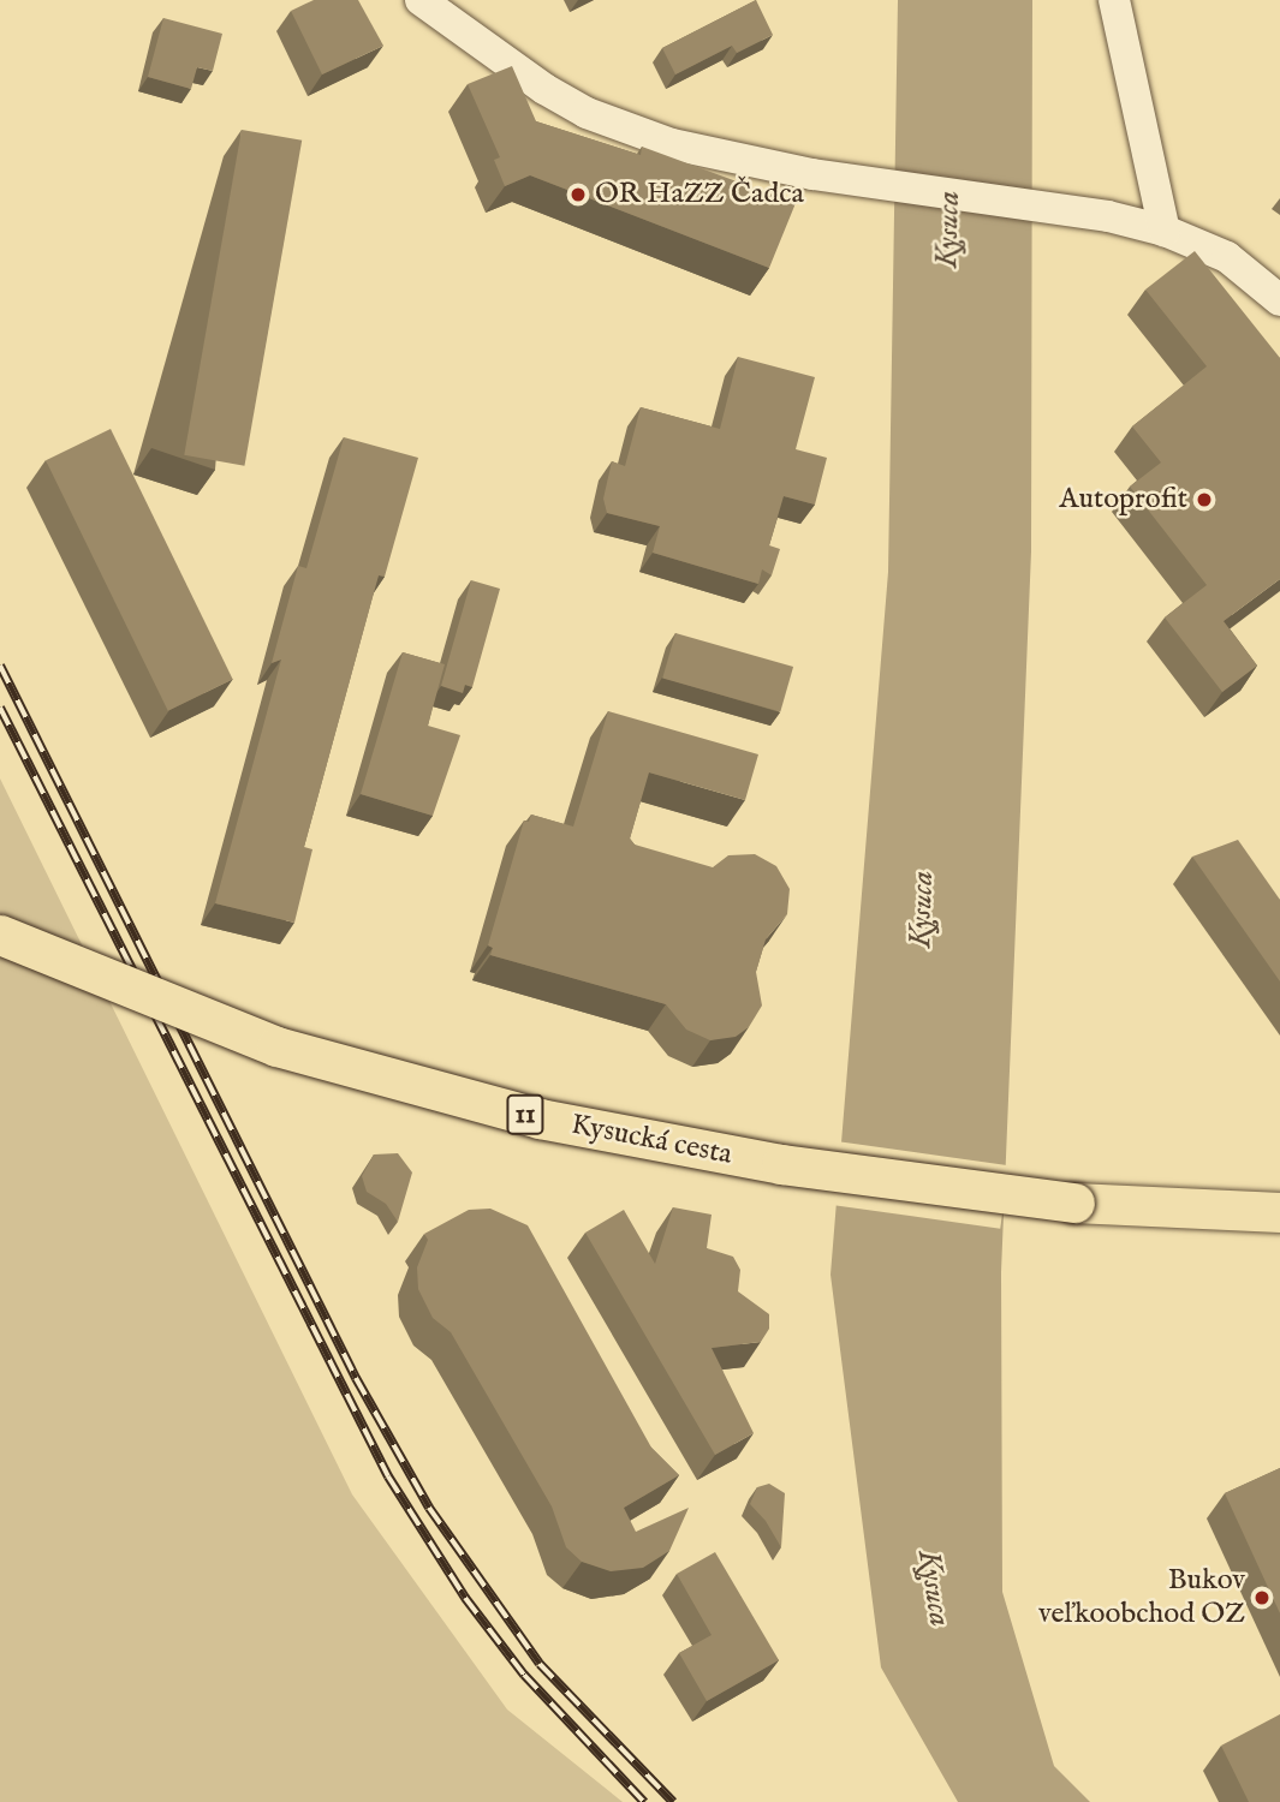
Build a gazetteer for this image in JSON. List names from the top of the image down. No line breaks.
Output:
{"streets":{"main road":["11","Kysucká cesta"]},"water":["Kysuca"],"places":["OR HaZZ Čadca","Autoprofit","Bukov veľkoobchod OZ"]}
